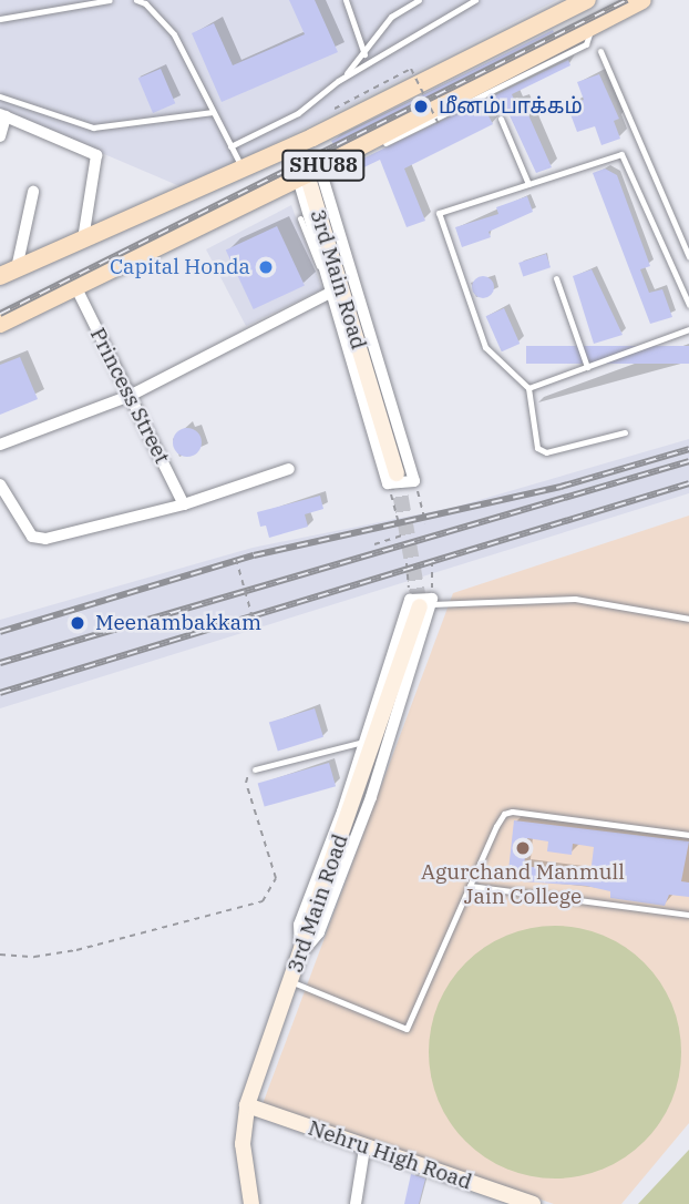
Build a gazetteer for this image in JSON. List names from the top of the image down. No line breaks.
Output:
{"streets":{"main road":["SHU88"],"street":["3rd Main Road","Princess Street","Nehru High Road"]},"crossings":[["SHU88","3rd Main Road"],["SHU88","Princess Street"],["3rd Main Road","Nehru High Road"]],"places":["மீனம்பாக்கம்","Capital Honda","Meenambakkam","Agurchand Manmull Jain College"]}
